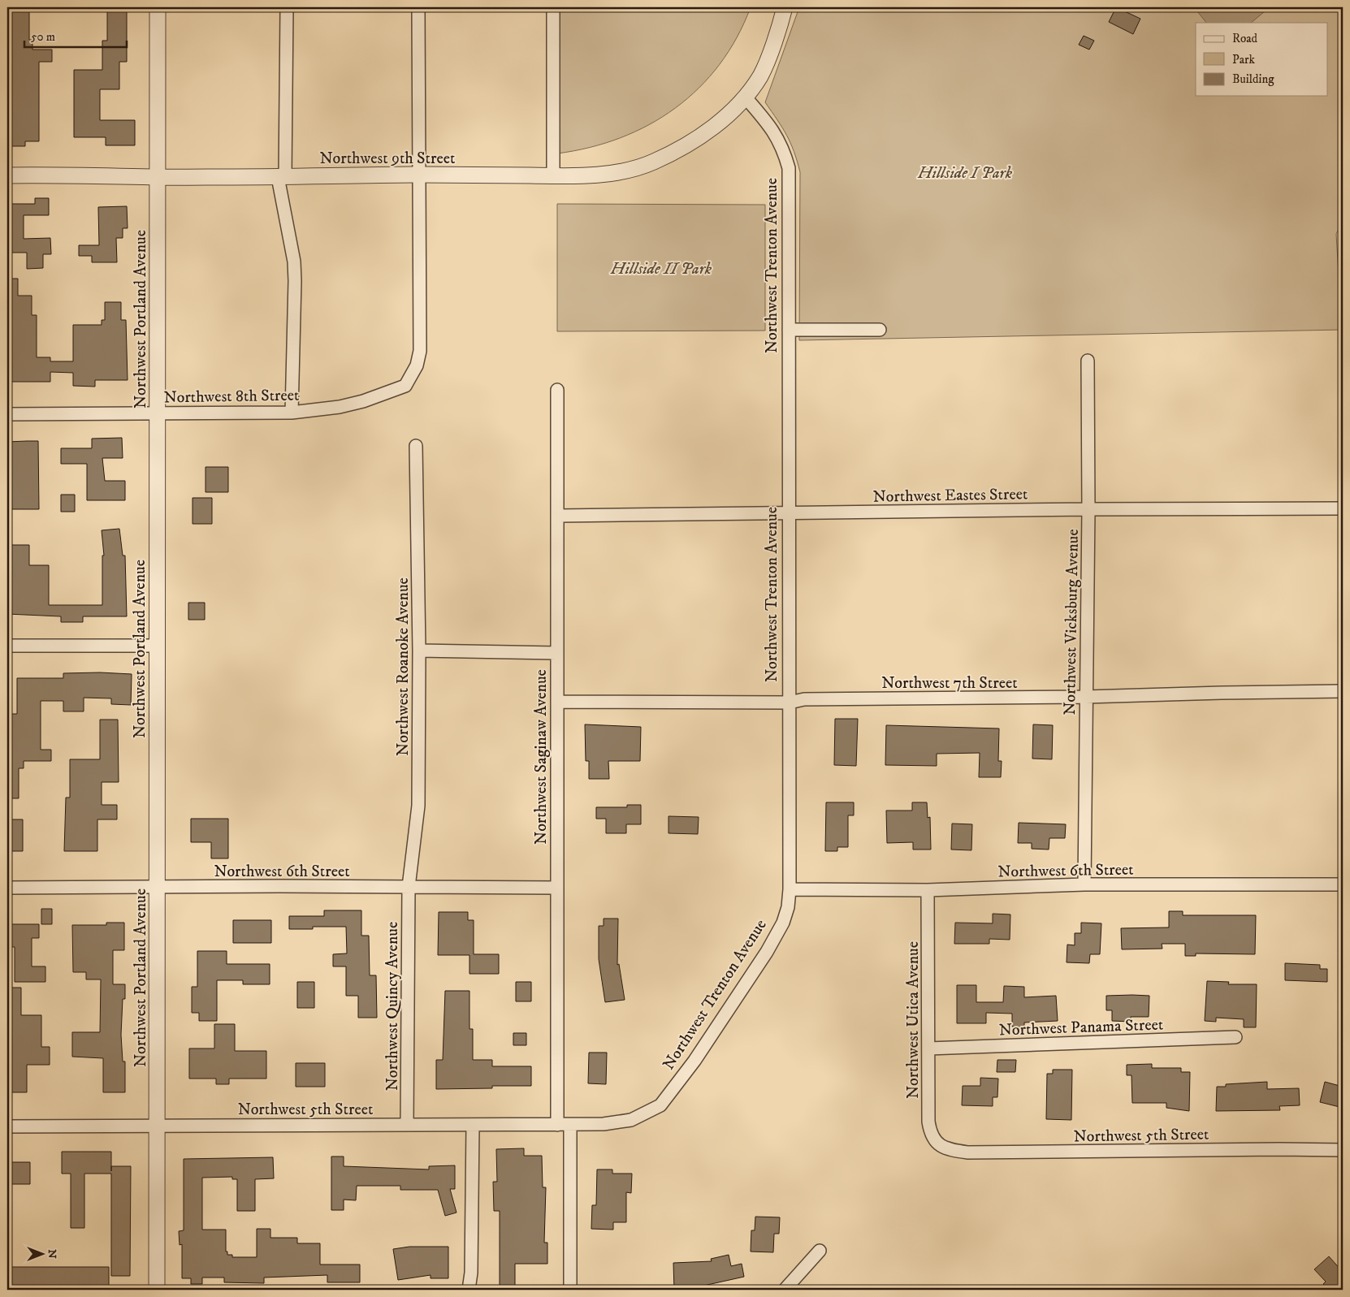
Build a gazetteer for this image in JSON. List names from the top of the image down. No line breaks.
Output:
{"streets":{"street":["Northwest 9th Street","Northwest Trenton Avenue","Northwest Portland Avenue","Northwest 8th Street","Northwest Eastes Street","Northwest Vicksburg Avenue","Northwest Roanoke Avenue","Northwest 7th Street","Northwest Saginaw Avenue","Northwest 6th Street","Northwest Quincy Avenue","Northwest Utica Avenue","Northwest Panama Street","Northwest 5th Street"]},"crossings":[["Northwest 9th Street","Northwest Trenton Avenue"],["Northwest 9th Street","Northwest Portland Avenue"],["Northwest 9th Street","Northwest 8th Street"],["Northwest Trenton Avenue","Northwest Eastes Street"],["Northwest Trenton Avenue","Northwest 7th Street"],["Northwest Trenton Avenue","Northwest 6th Street"],["Northwest Trenton Avenue","Northwest 5th Street"],["Northwest Portland Avenue","Northwest 8th Street"],["Northwest Portland Avenue","Northwest 6th Street"],["Northwest Portland Avenue","Northwest 5th Street"],["Northwest Eastes Street","Northwest Vicksburg Avenue"],["Northwest Eastes Street","Northwest Saginaw Avenue"],["Northwest Vicksburg Avenue","Northwest 7th Street"],["Northwest Vicksburg Avenue","Northwest 6th Street"],["Northwest Roanoke Avenue","Northwest 6th Street"],["Northwest Roanoke Avenue","Northwest Quincy Avenue"],["Northwest 7th Street","Northwest Saginaw Avenue"],["Northwest Saginaw Avenue","Northwest 6th Street"],["Northwest Saginaw Avenue","Northwest 5th Street"],["Northwest 6th Street","Northwest Quincy Avenue"],["Northwest 6th Street","Northwest Utica Avenue"],["Northwest Quincy Avenue","Northwest 5th Street"],["Northwest Utica Avenue","Northwest Panama Street"],["Northwest Utica Avenue","Northwest 5th Street"]],"parks":["Hillside I Park","Hillside II Park"],"legend":["Road","Park","Building"],"scale_bar":"50 m","north":"right"}
